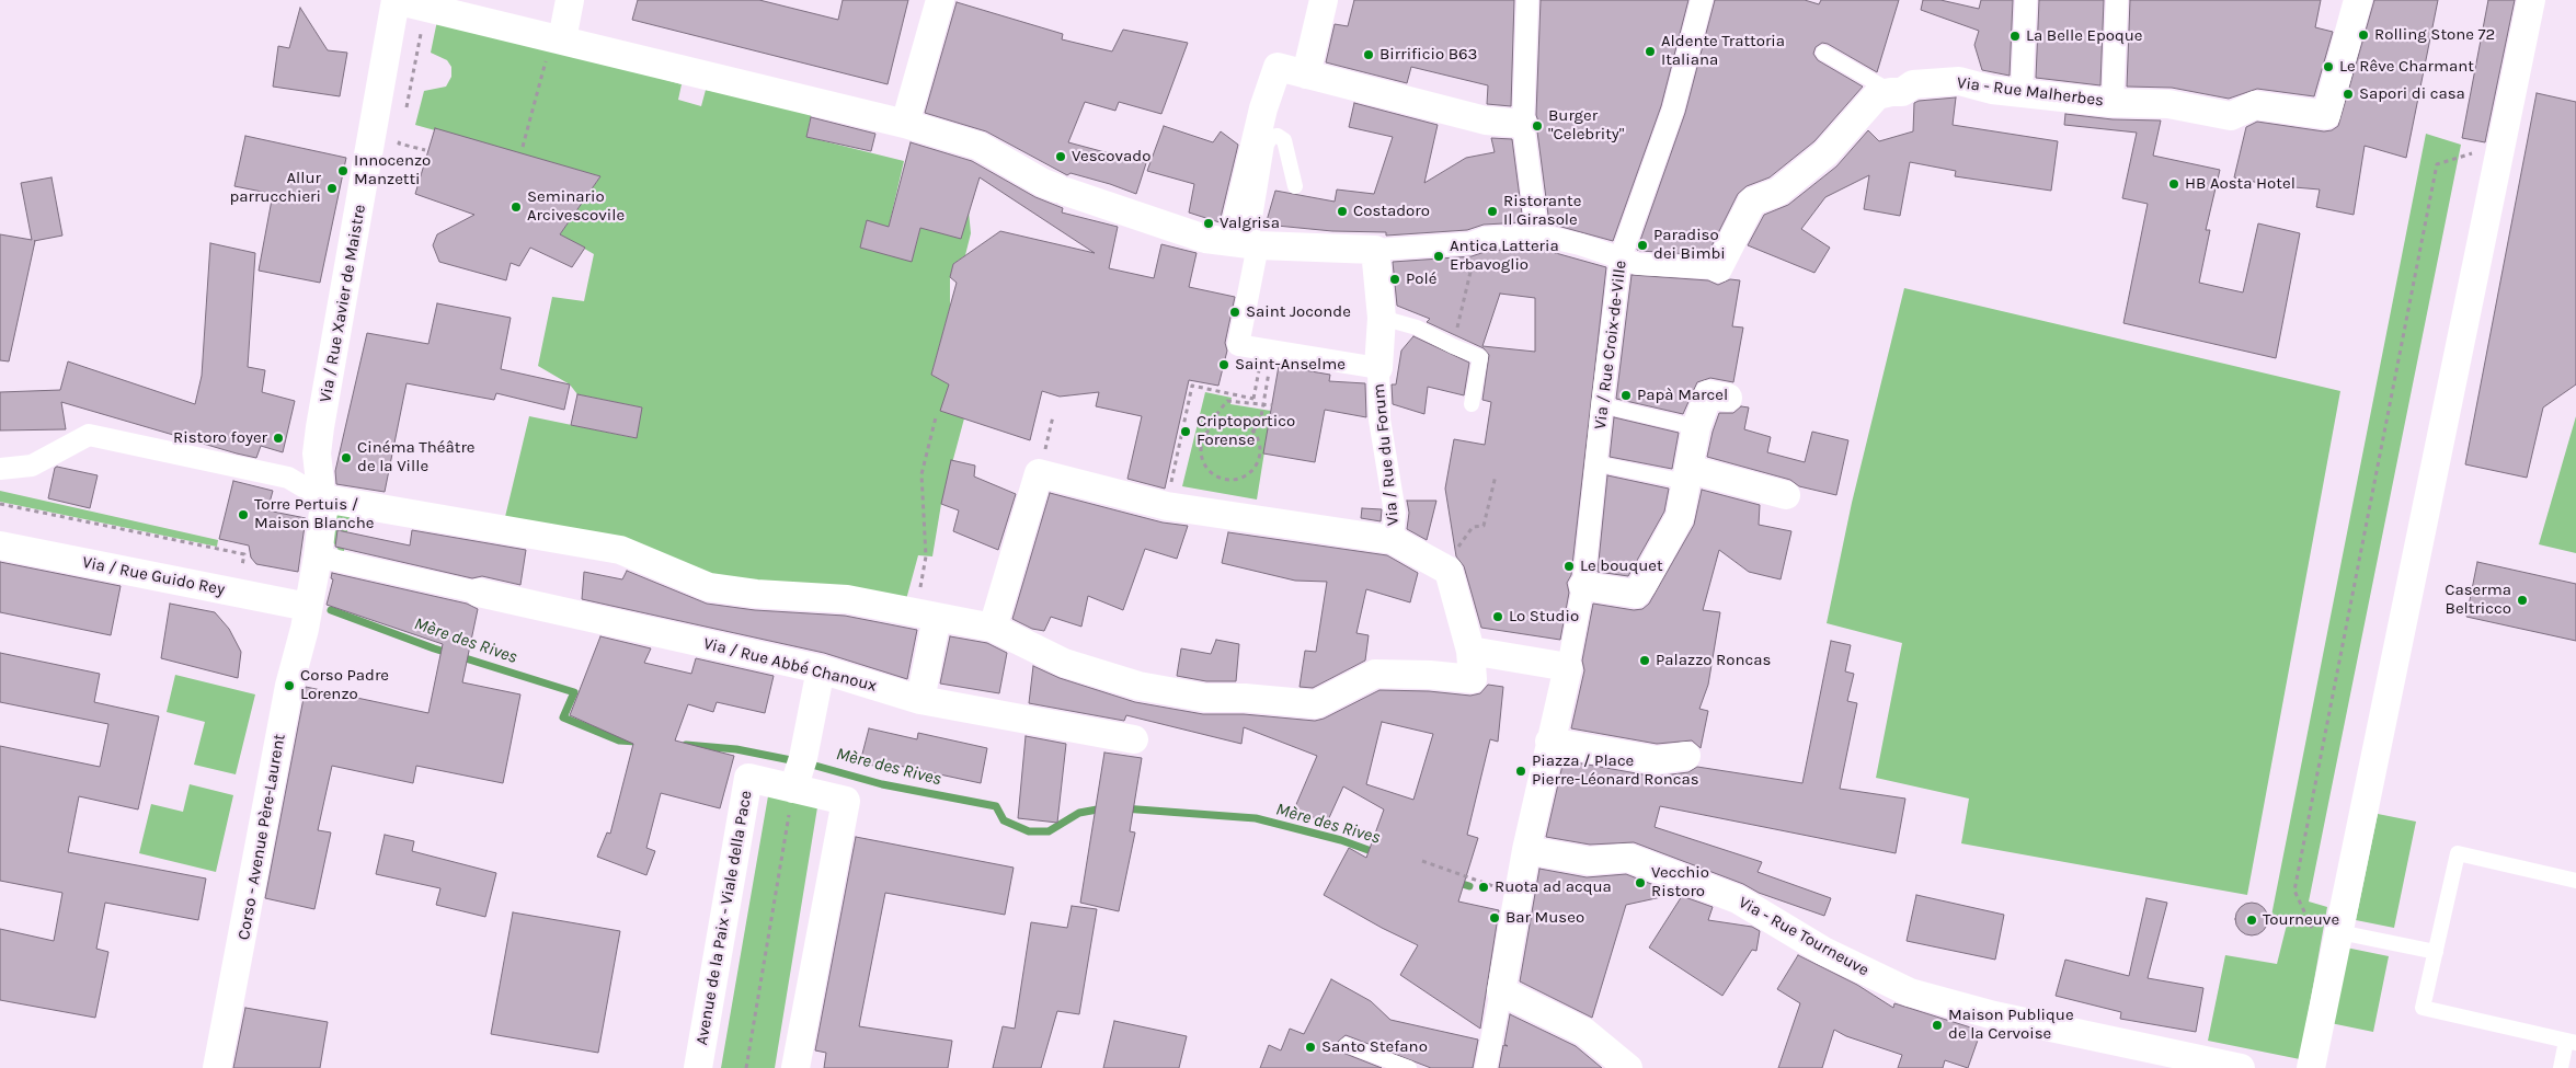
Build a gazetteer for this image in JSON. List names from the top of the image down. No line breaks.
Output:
{"streets":{"street":["Via - Rue Malherbes","Via / Rue Xavier de Maistre","Via / Rue Croix-de-Ville","Via / Rue du Forum","Via / Rue Guido Rey","Via / Rue Abbé Chanoux","Corso - Avenue Père-Laurent","Avenue de la Paix - Viale della Pace","Via - Rue Tourneuve"]},"crossings":[["Via / Rue Xavier de Maistre","Via / Rue Guido Rey"],["Via / Rue Xavier de Maistre","Corso - Avenue Père-Laurent"],["Via / Rue Guido Rey","Corso - Avenue Père-Laurent"]],"water":["Mère des Rives"],"places":["Rolling Stone 72","La Belle Epoque","Aldente Trattoria Italiana","Birrificio B63","Le Rêve Charmant","Sapori di casa","Burger \"Celebrity\"","Vescovado","Innocenzo Manzetti","HB Aosta Hotel","Allur parrucchieri","Seminario Arcivescovile","Costadoro","Ristorante Il Girasole","Valgrisa","Paradiso dei Bimbi","Antica Latteria Erbavoglio","Polé","Saint Joconde","Saint-Anselme","Papà Marcel","Criptoportico Forense","Ristoro foyer","Cinéma Théâtre de la Ville","Torre Pertuis / Maison Blanche","Le bouquet","Caserma Beltricco","Lo Studio","Palazzo Roncas","Corso Padre Lorenzo","Piazza / Place Pierre-Léonard Roncas","Vecchio Ristoro","Ruota ad acqua","Bar Museo","Tourneuve","Maison Publique de la Cervoise","Santo Stefano"]}
